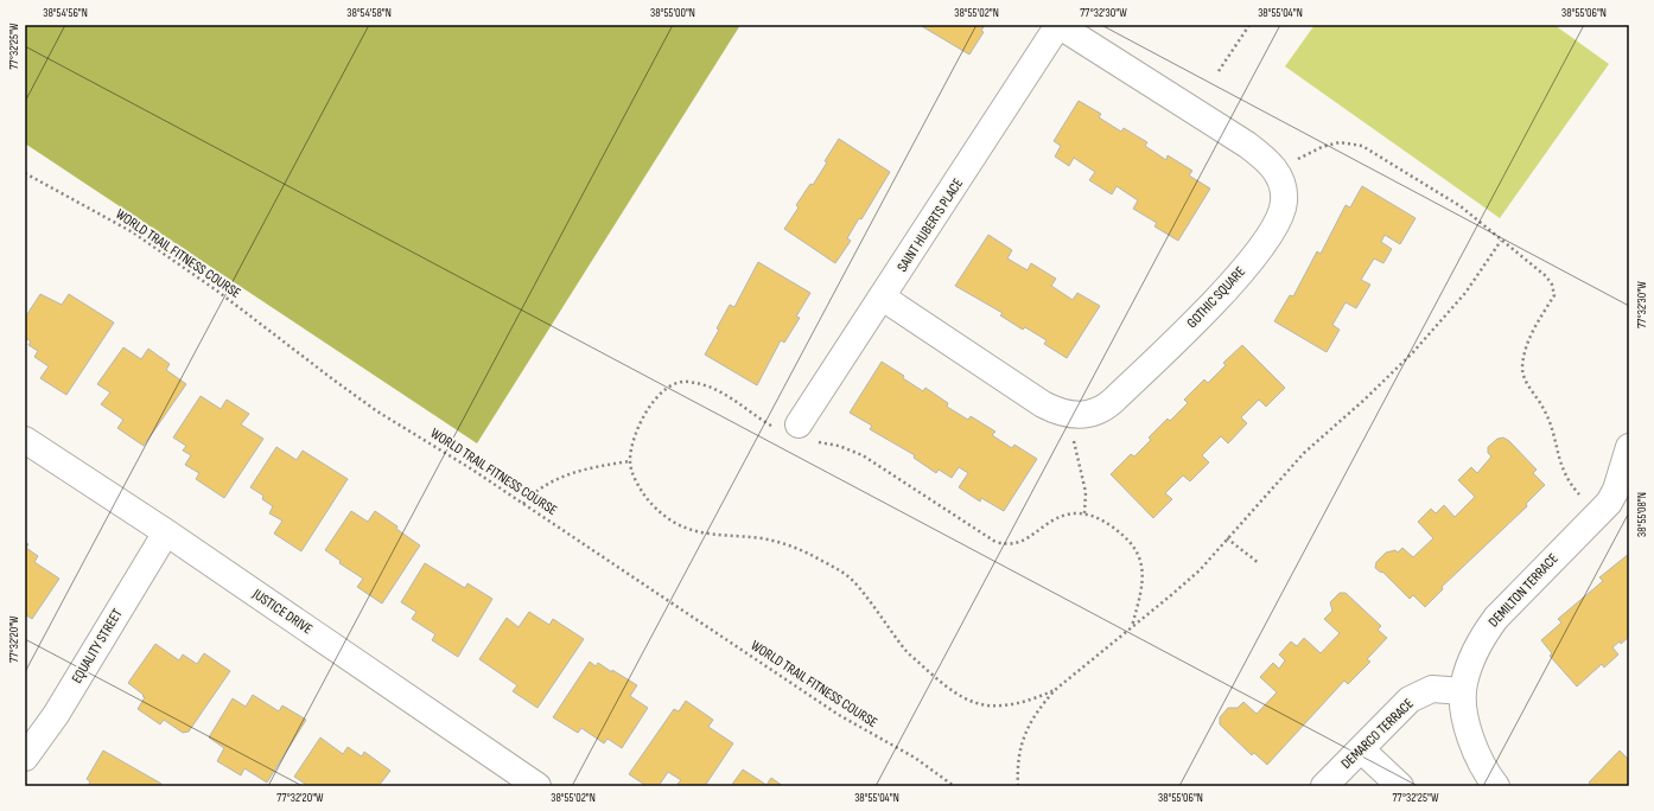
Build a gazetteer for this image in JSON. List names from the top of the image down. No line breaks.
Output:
{"streets":{"street":["SAINT HUBERTS PLACE","GOTHIC SQUARE","DEMILTON TERRACE","JUSTICE DRIVE","EQUALITY STREET","DEMARCO TERRACE"],"path":["WORLD TRAIL FITNESS COURSE"]},"crossings":[["SAINT HUBERTS PLACE","GOTHIC SQUARE"],["DEMILTON TERRACE","DEMARCO TERRACE"],["JUSTICE DRIVE","EQUALITY STREET"]],"coordinates":["38°54'56\"N","38°54'58\"N","38°55'00\"N","38°55'02\"N","77°32'30\"W","38°55'04\"N","38°55'06\"N","77°32'25\"W","38°55'08\"N","77°32'20\"W"]}
